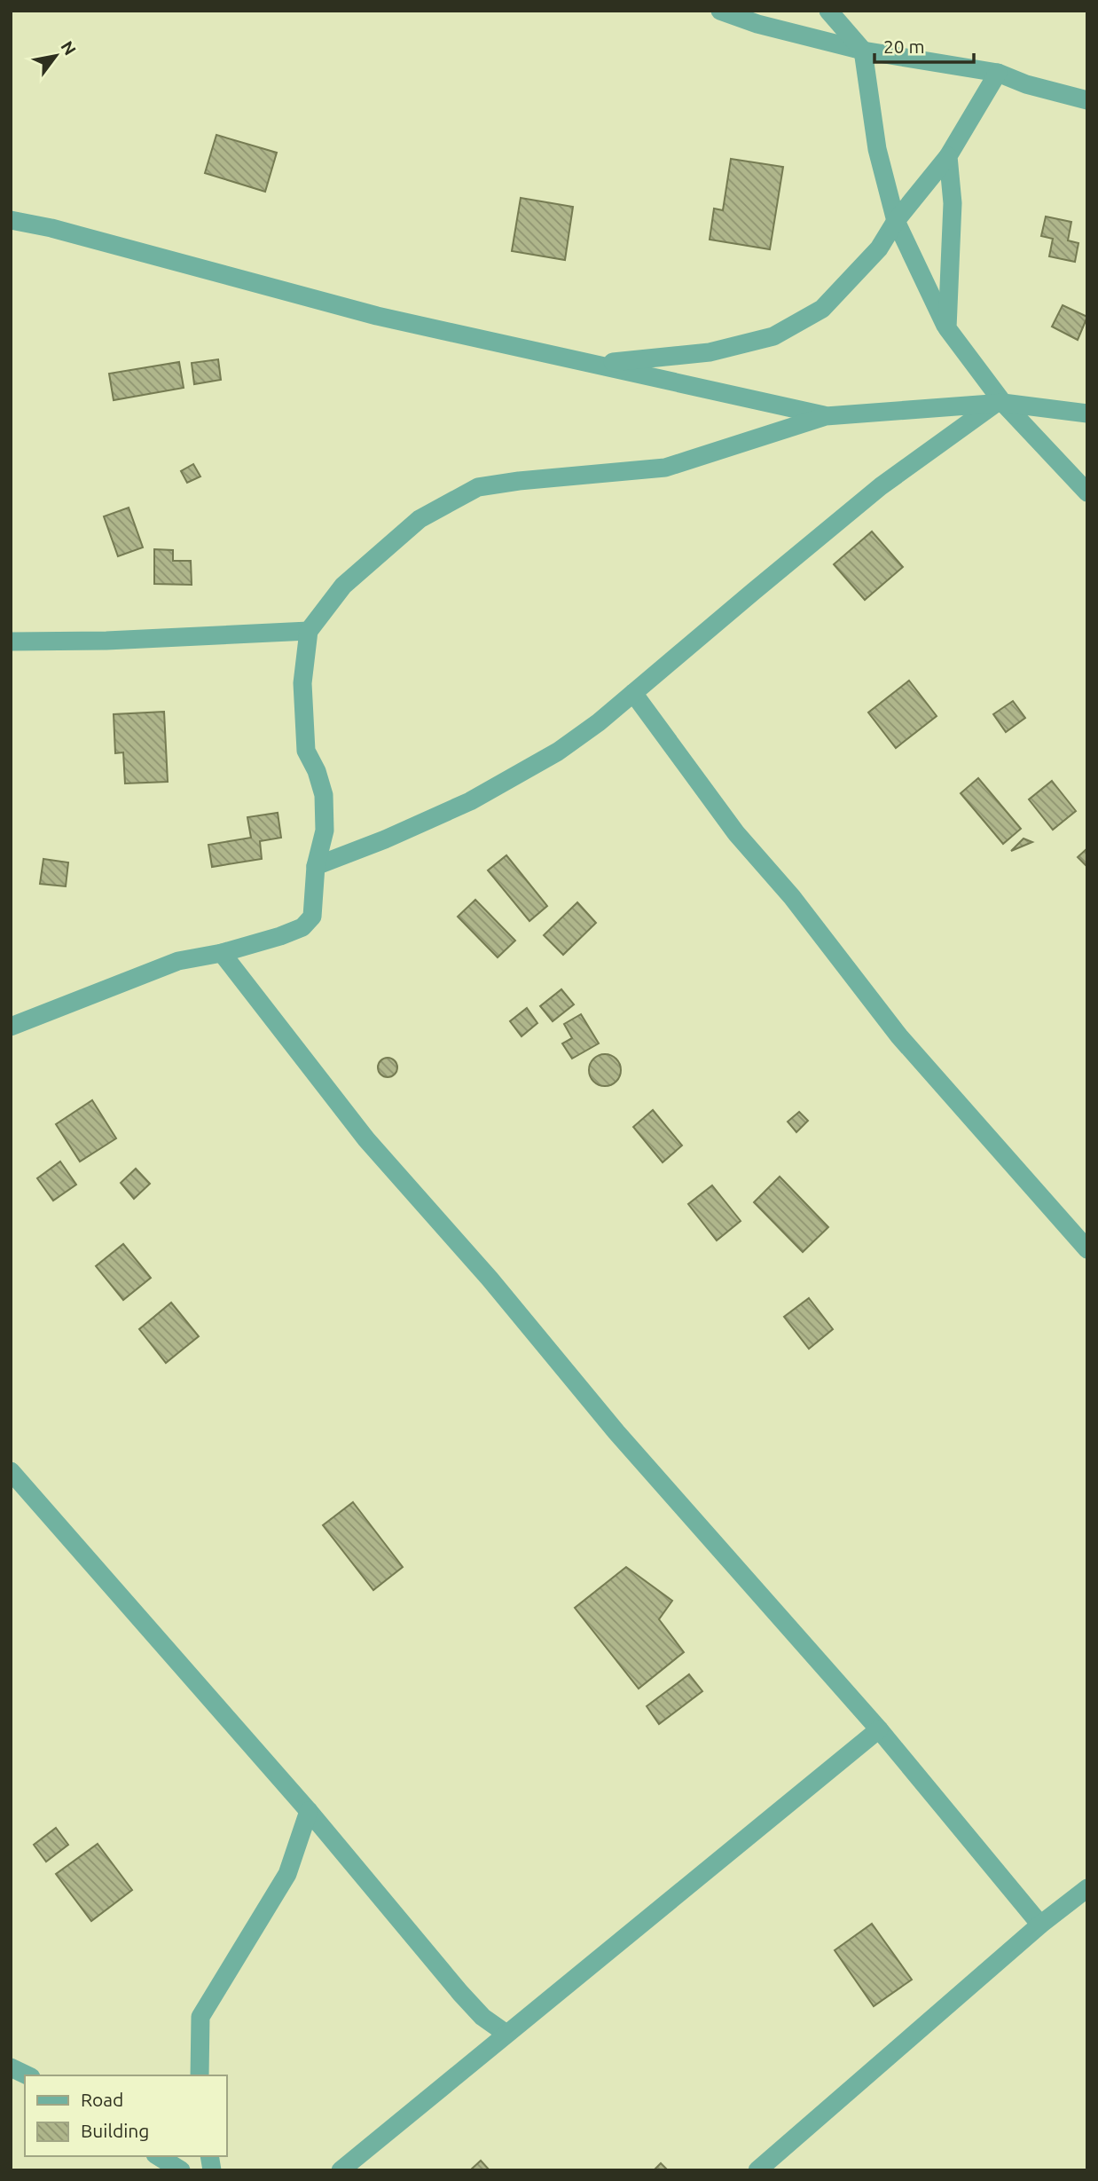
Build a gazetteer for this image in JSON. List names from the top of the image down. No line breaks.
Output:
{"legend":["Road","Building"],"scale_bar":"20 m","north":"top right"}
